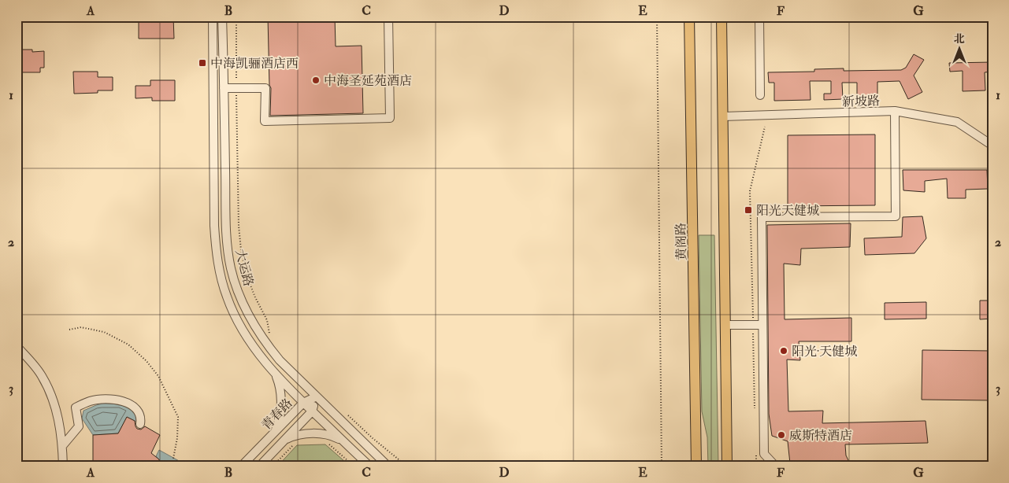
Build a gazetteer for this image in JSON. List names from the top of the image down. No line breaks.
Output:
{"streets":{"main road":["黄阁路"],"street":["新坡路","大运路","青春路"]},"crossings":[["大运路","青春路"]],"places":{"transit":["中海凯骊酒店西","阳光天健城"],"other":["中海圣延苑酒店","阳光·天健城","威斯特酒店"]},"north":"top","grid":{"columns":["A","B","C","D","E","F","G"],"rows":["1","2","3"]}}
